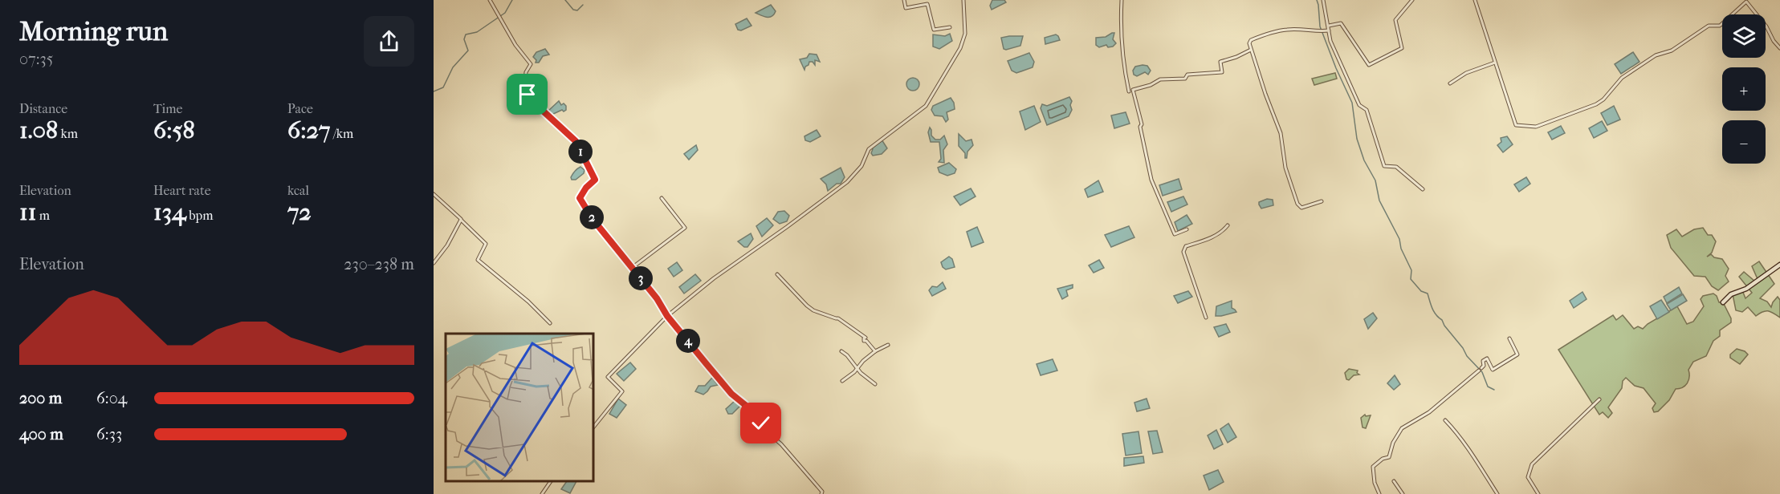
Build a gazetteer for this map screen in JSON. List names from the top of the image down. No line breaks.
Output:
{"page":{"heading":["Morning run","07:35"],"map_buttons":["+","−"],"stats":[["Distance","1.08 km"],["Time","6:58"],["Pace","6:27 /km"],["Elevation","11 m"],["Heart rate","134 bpm"],["kcal","72"]],"pins":["1","2","3","4"],"chart":["Elevation","230–238 m"],"list":[{"name":"200 m","note":"6:04"},{"name":"400 m","note":"6:33"}]}}
